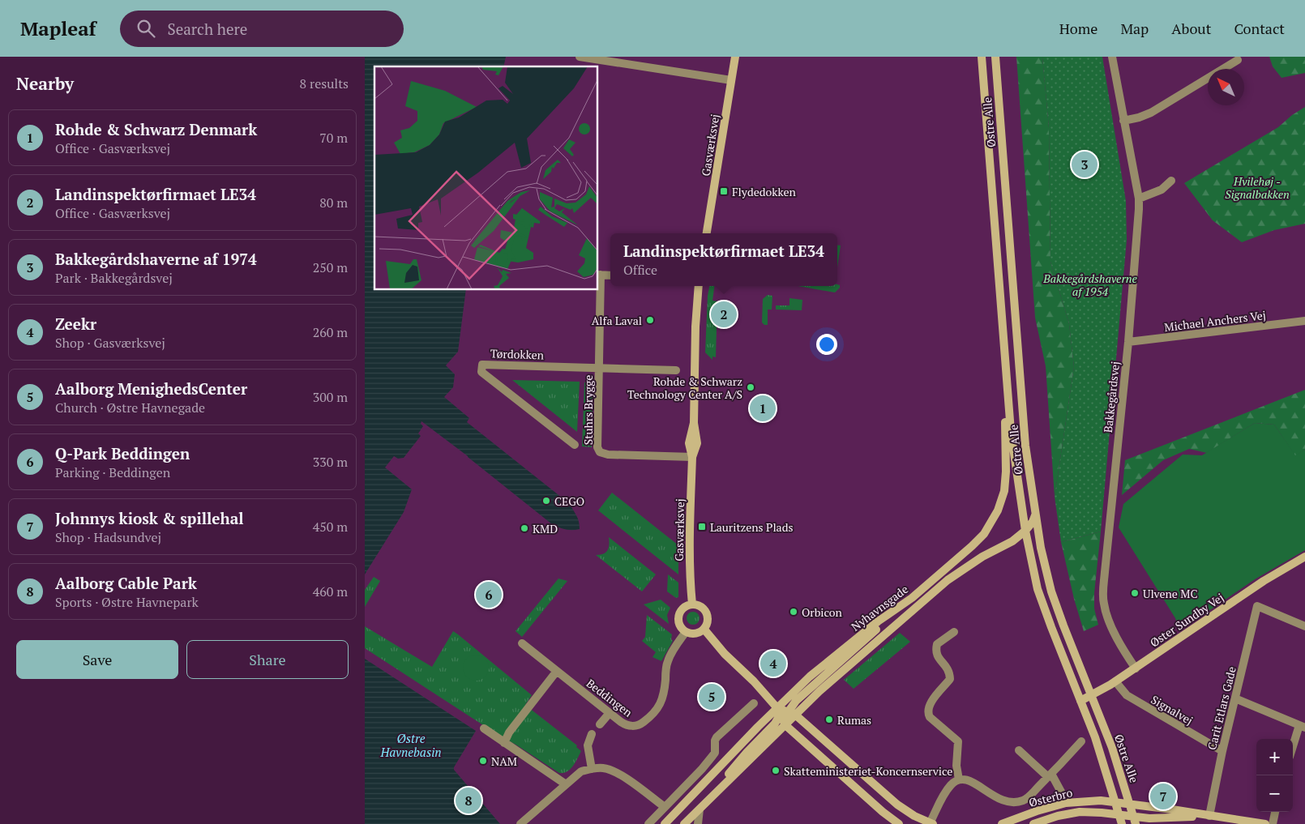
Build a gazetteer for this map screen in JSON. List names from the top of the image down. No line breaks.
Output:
{"streets":{"street":["Østre Alle","Gasværksvej","Michael Anchers Vej","Tørdokken","Bakkegårdsvej","Stuhrs Brygge","Nyhavnsgade","Øster Sundby Vej","Beddingen","Carit Etlars Gade","Signalvej","Østerbro"]},"crossings":[["Østre Alle","Nyhavnsgade"],["Østre Alle","Øster Sundby Vej"],["Østre Alle","Østerbro"],["Gasværksvej","Stuhrs Brygge"],["Gasværksvej","Beddingen"],["Michael Anchers Vej","Bakkegårdsvej"],["Tørdokken","Stuhrs Brygge"],["Bakkegårdsvej","Øster Sundby Vej"],["Øster Sundby Vej","Signalvej"],["Carit Etlars Gade","Signalvej"],["Carit Etlars Gade","Østerbro"]],"water":["Østre Havnebasin"],"parks":["Hvilehøj - Signalbakken","Bakkegårdshaverne af 1954"],"places":{"transit":["Flydedokken","Lauritzens Plads"],"other":["Alfa Laval","Rohde & Schwarz Technology Center A/S","CEGO","KMD","Ulvene MC","Orbicon","Rumas","NAM","Skatteministeriet-Koncernservice"]},"north":"top left","page":{"header":"Mapleaf","search":"Search here","nav":["Home","Map","About","Contact"],"heading":["Nearby","8 results"],"list":[{"mark":"1","name":"Rohde & Schwarz Denmark","note":"Office · Gasværksvej","value":"70 m"},{"mark":"2","name":"Landinspektørfirmaet LE34","note":"Office · Gasværksvej","value":"80 m"},{"mark":"3","name":"Bakkegårdshaverne af 1974","note":"Park · Bakkegårdsvej","value":"250 m"},{"mark":"4","name":"Zeekr","note":"Shop · Gasværksvej","value":"260 m"},{"mark":"5","name":"Aalborg MenighedsCenter","note":"Church · Østre Havnegade","value":"300 m"},{"mark":"6","name":"Q-Park Beddingen","note":"Parking · Beddingen","value":"330 m"},{"mark":"7","name":"Johnnys kiosk & spillehal","note":"Shop · Hadsundvej","value":"450 m"},{"mark":"8","name":"Aalborg Cable Park","note":"Sports · Østre Havnepark","value":"460 m"}],"pins":["3","2","1","6","4","5","7","8"],"popup":["Landinspektørfirmaet LE34","Office"],"buttons":["Save","Share"],"map_buttons":["+","−"]}}
